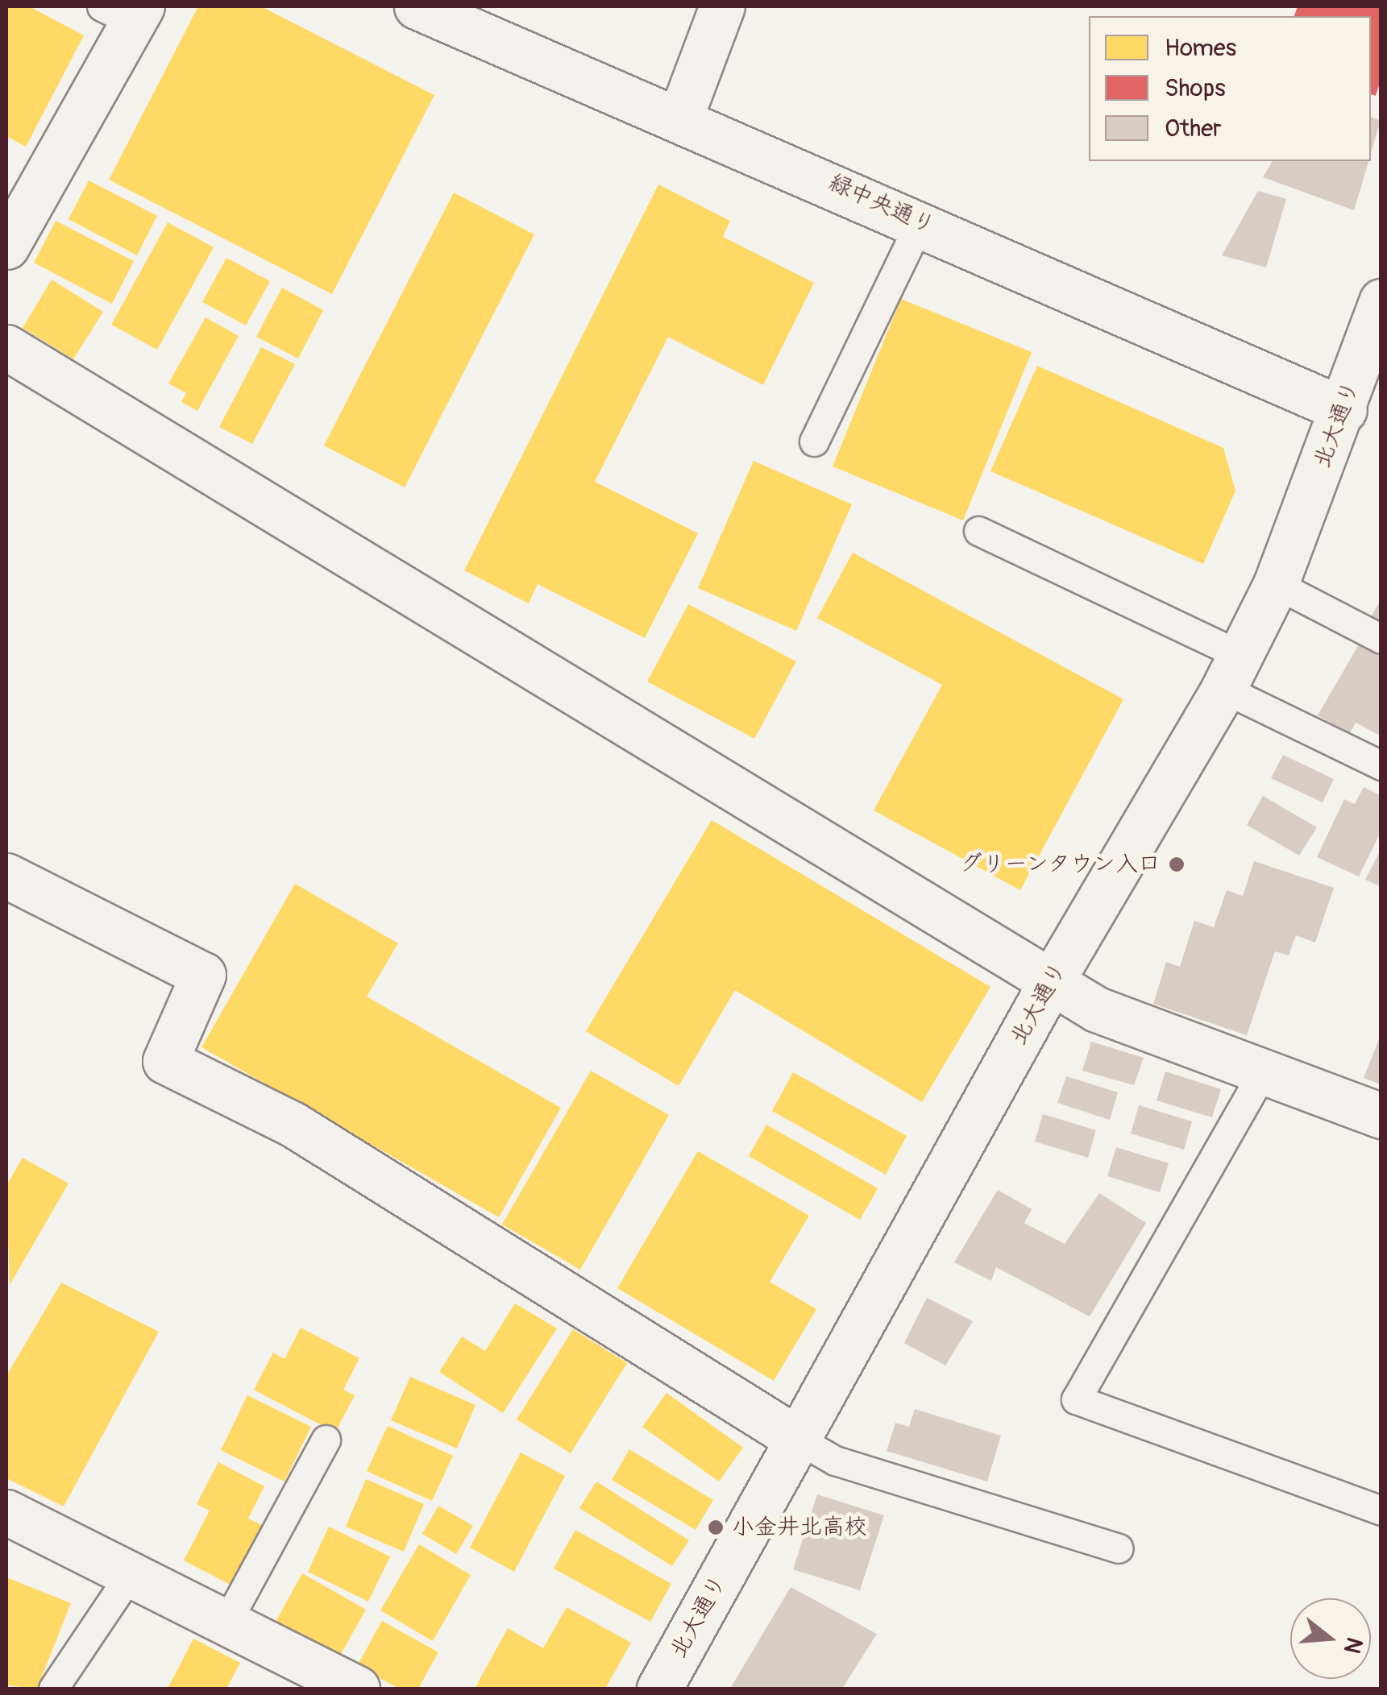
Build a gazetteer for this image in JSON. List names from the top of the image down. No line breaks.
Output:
{"streets":{"street":["緑中央通り","北大通り"]},"crossings":[["緑中央通り","北大通り"]],"places":["グリーンタウン入口","小金井北高校"],"legend":["Homes","Shops","Other"],"north":"right"}
